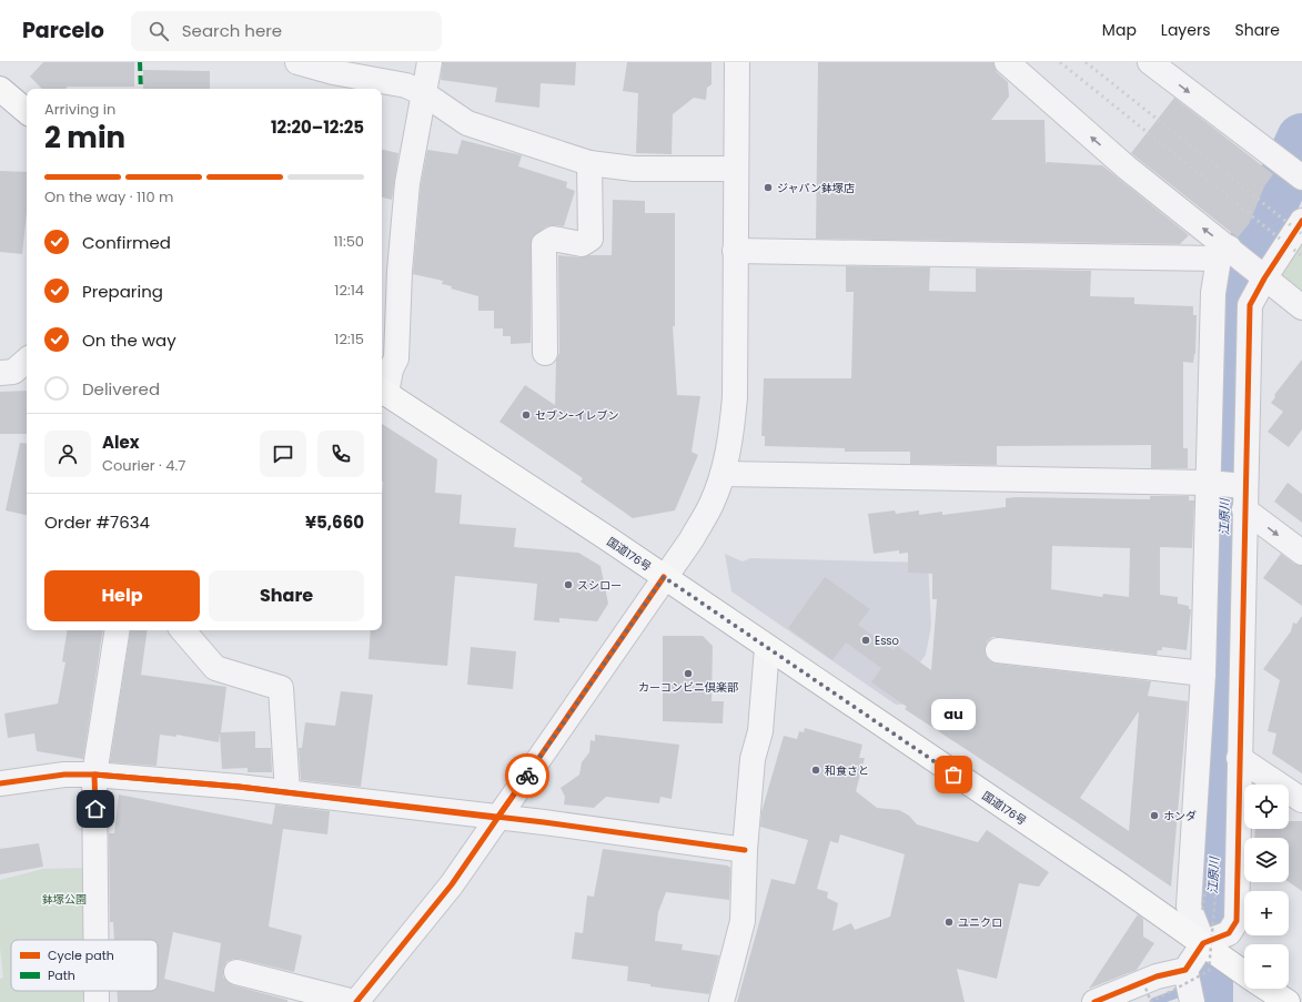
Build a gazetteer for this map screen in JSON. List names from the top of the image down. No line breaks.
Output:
{"streets":{"highway":["国道176号"]},"water":["江原川"],"parks":["鉢塚公園"],"places":["ジャパン鉢塚店","セブン-イレブン","スシロー","Esso","カーコンビニ倶楽部","和食さと","au","ホンダ","ユニクロ"],"legend":["Cycle path","Path"],"page":{"header":"Parcelo","search":"Search here","nav":["Map","Layers","Share"],"heading":["2 min","Arriving in","12:20–12:25"],"panel":["Alex","Courier · 4.7","Order #7634","¥5,660"],"bar":"On the way · 110 m","list":[["Confirmed","11:50"],["Preparing","12:14"],["On the way","12:15"],"Delivered"],"buttons":["Help","Share"],"bubble":"au","map_buttons":["+","−"]}}
